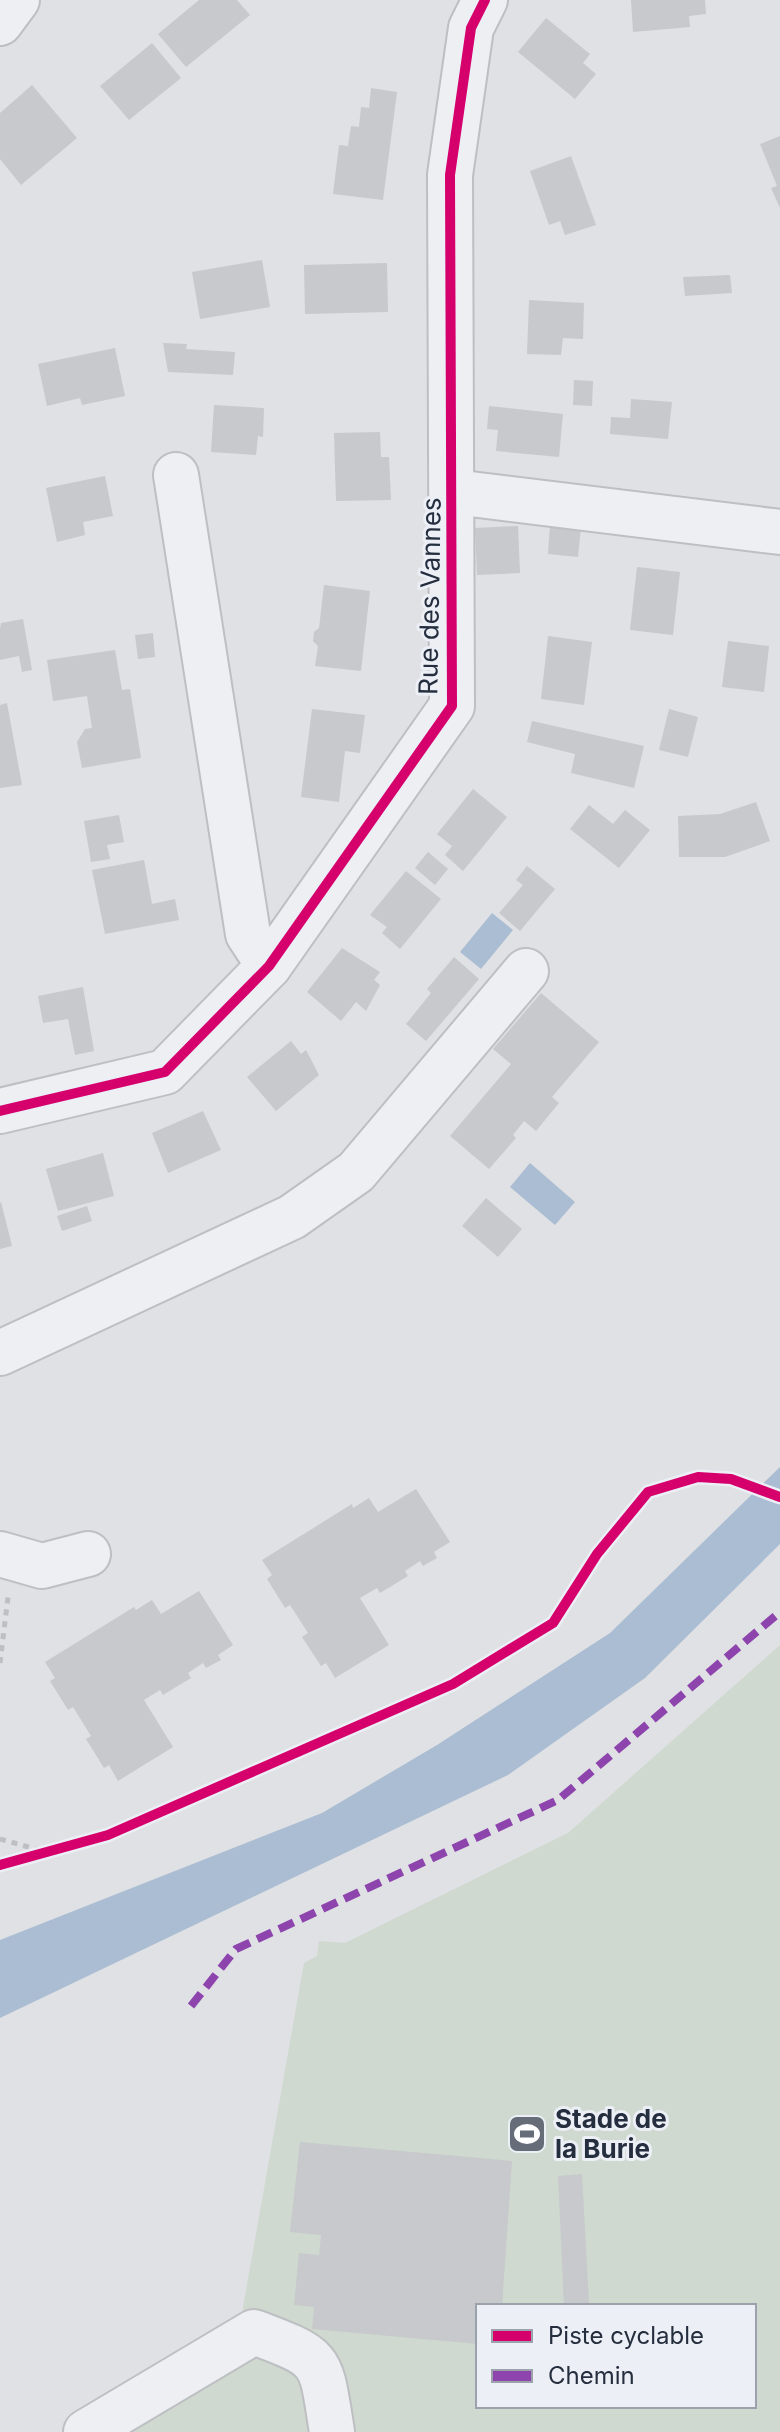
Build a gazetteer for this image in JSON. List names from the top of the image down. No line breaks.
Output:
{"streets":{"street":["Rue des Vannes"]},"places":{"sports":["Stade de la Burie"]},"legend":["Piste cyclable","Chemin"]}
